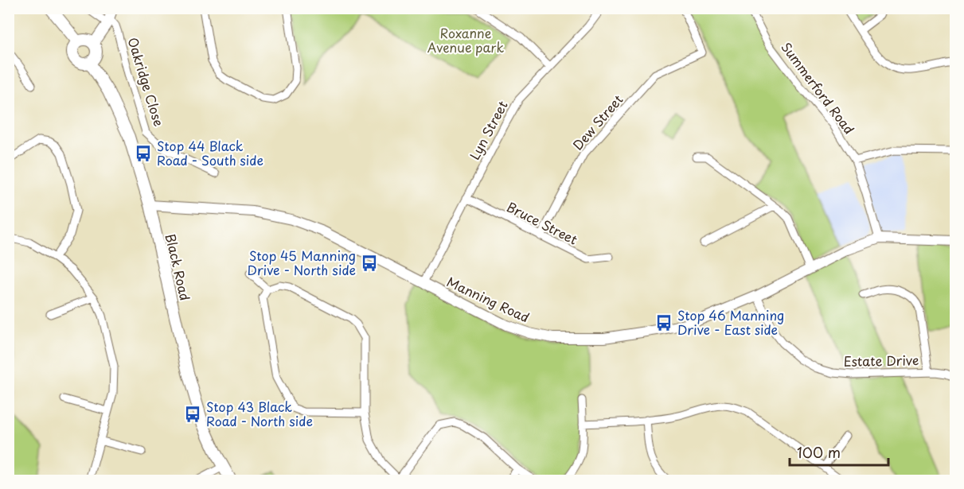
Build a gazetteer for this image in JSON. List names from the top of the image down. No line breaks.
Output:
{"streets":{"main road":["Black Road"],"street":["Oakridge Close","Summerford Road","Dew Street","Lyn Street","Bruce Street","Manning Road","Estate Drive"]},"crossings":[["Summerford Road","Manning Road"],["Dew Street","Bruce Street"],["Lyn Street","Bruce Street"],["Lyn Street","Manning Road"],["Black Road","Manning Road"],["Manning Road","Estate Drive"]],"parks":["Roxanne Avenue park"],"places":{"bus stop":["Stop 44 Black Road - South side","Stop 45 Manning Drive - North side","Stop 46 Manning Drive - East side","Stop 43 Black Road - North side"]},"scale_bar":"100 m"}
